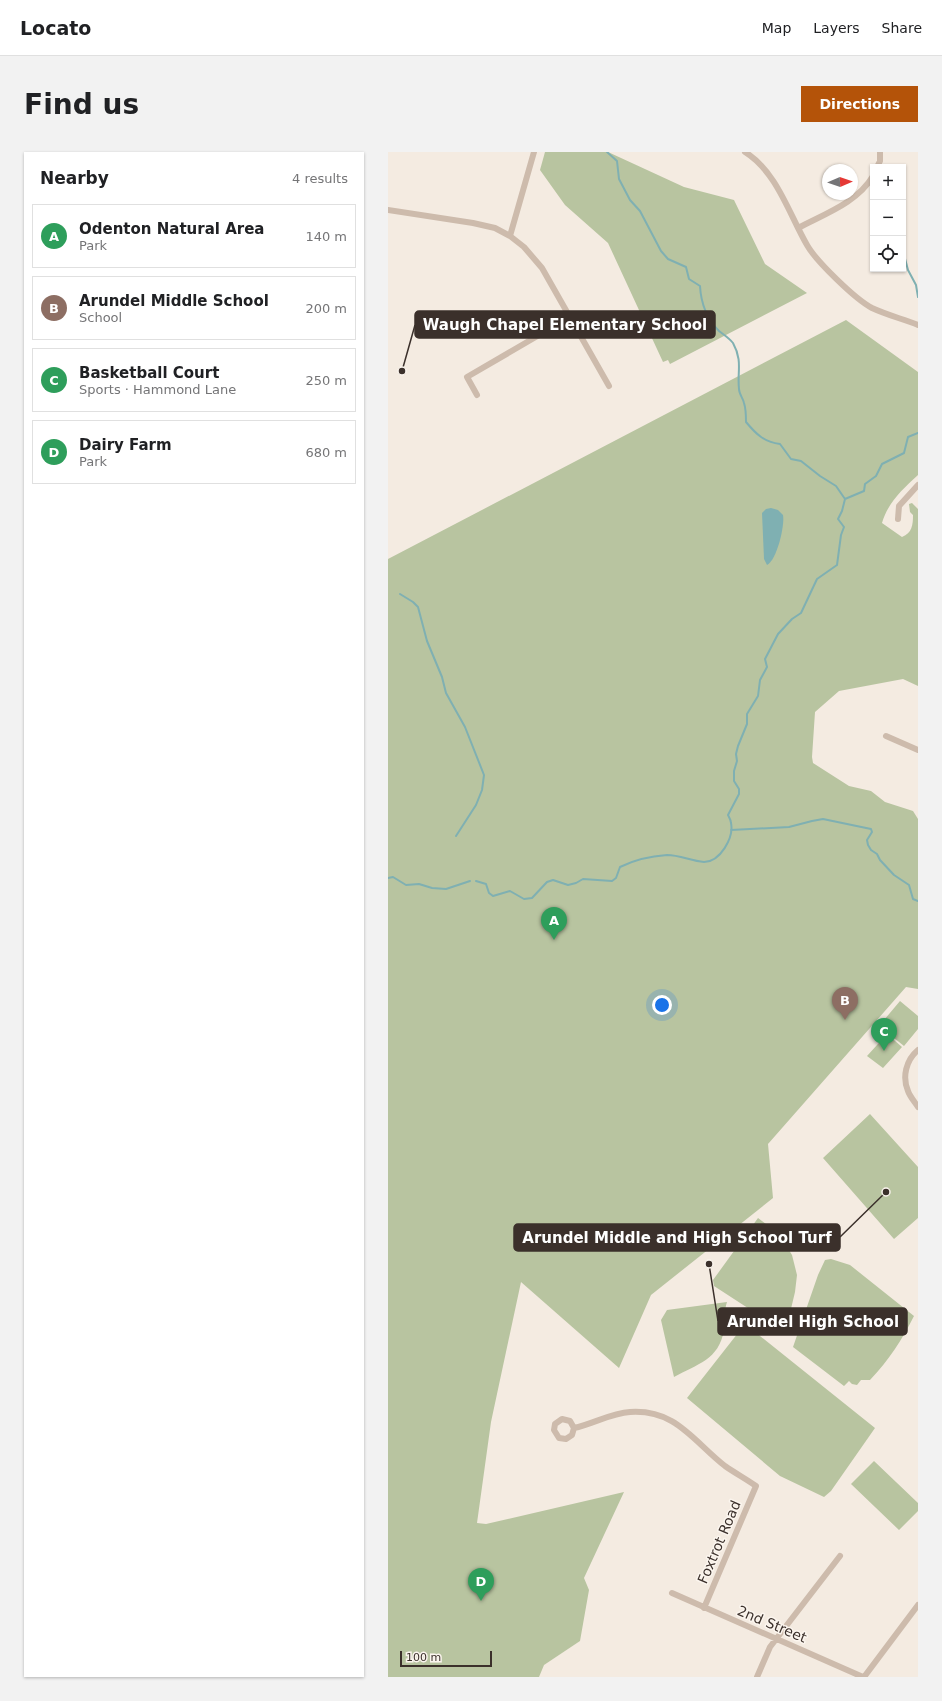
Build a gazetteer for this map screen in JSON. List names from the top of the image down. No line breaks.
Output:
{"streets":{"street":["Foxtrot Road","2nd Street"]},"crossings":[["Foxtrot Road","2nd Street"]],"places":["Waugh Chapel Elementary School","Arundel Middle and High School Turf","Arundel High School"],"scale_bar":"100 m","north":"right","page":{"header":"Locato","nav":["Map","Layers","Share"],"buttons":"Directions","title":"Find us","heading":["Nearby","4 results"],"map_buttons":["+","−"],"list":[{"mark":"A","name":"Odenton Natural Area","note":"Park","value":"140 m"},{"mark":"B","name":"Arundel Middle School","note":"School","value":"200 m"},{"mark":"C","name":"Basketball Court","note":"Sports · Hammond Lane","value":"250 m"},{"mark":"D","name":"Dairy Farm","note":"Park","value":"680 m"}],"pins":["A","B","C","D"],"scale":"100 m"}}
